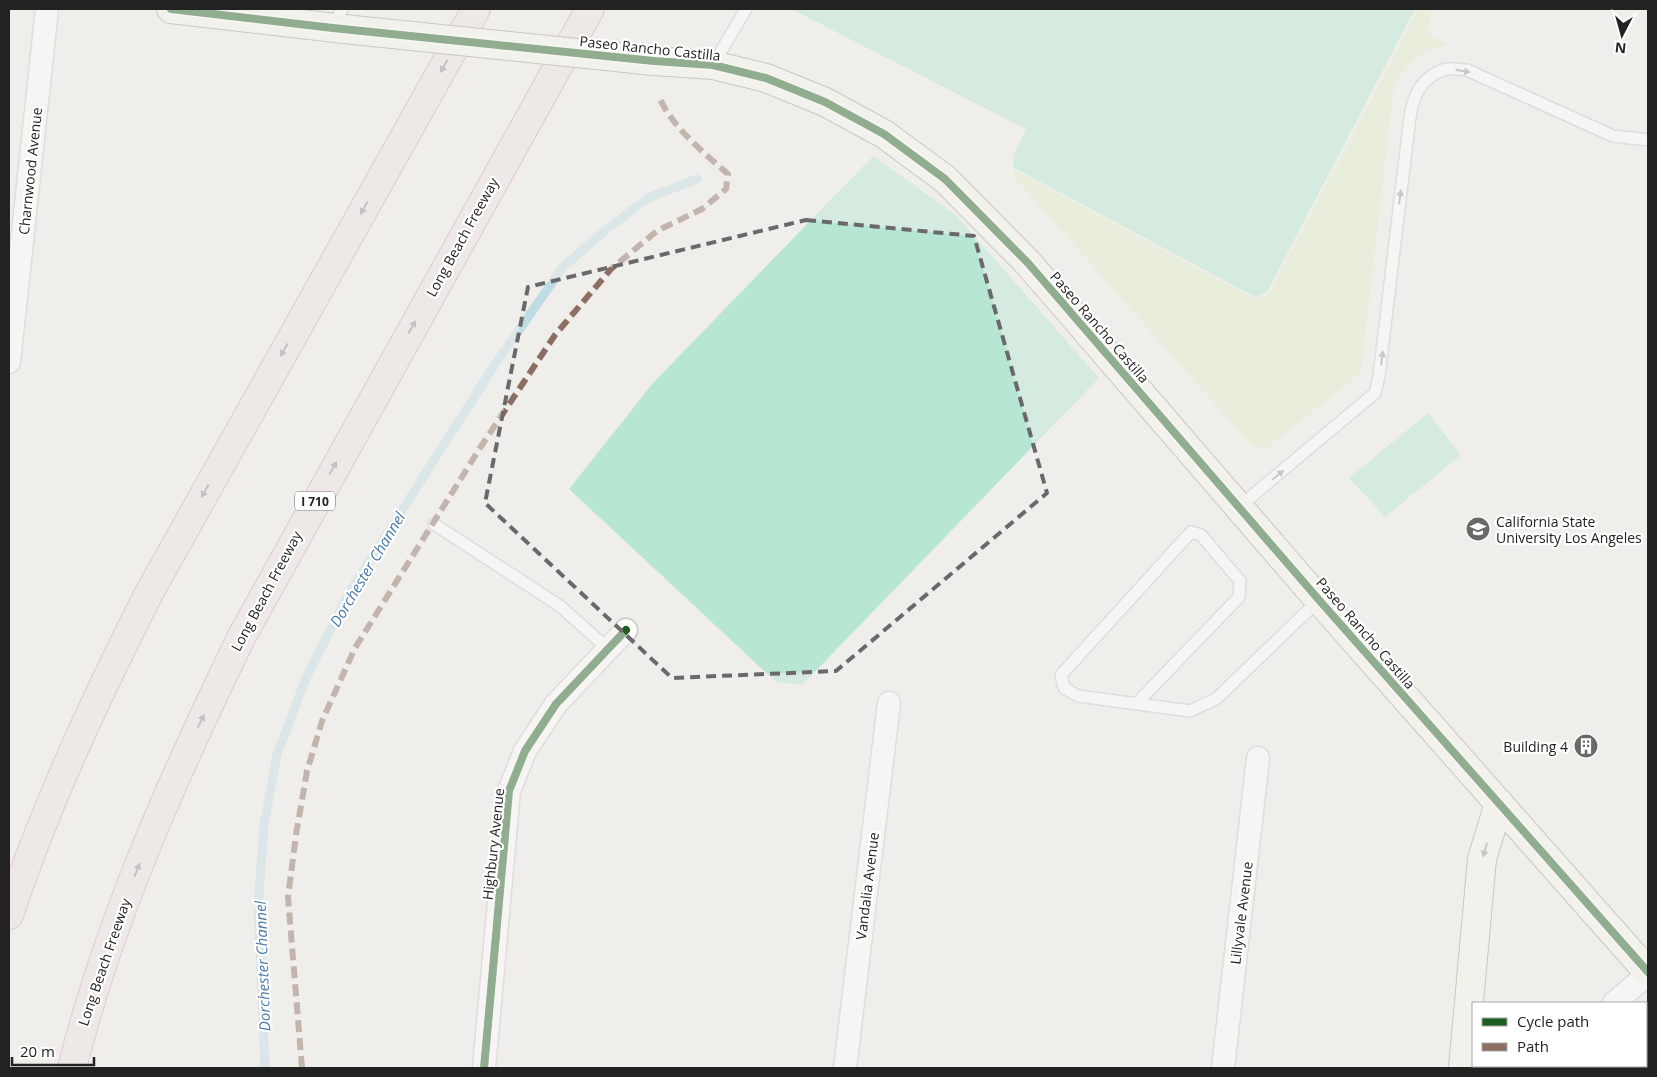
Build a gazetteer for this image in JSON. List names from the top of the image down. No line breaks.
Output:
{"streets":{"highway":["Long Beach Freeway","I 710"],"street":["Paseo Rancho Castilla","Charnwood Avenue","Highbury Avenue","Vandalia Avenue","Lillyvale Avenue"]},"water":["Dorchester Channel"],"places":{"school or university":["California State University Los Angeles"],"building":["Building 4"]},"legend":["Cycle path","Path"],"scale_bar":"20 m","north":"bottom"}
